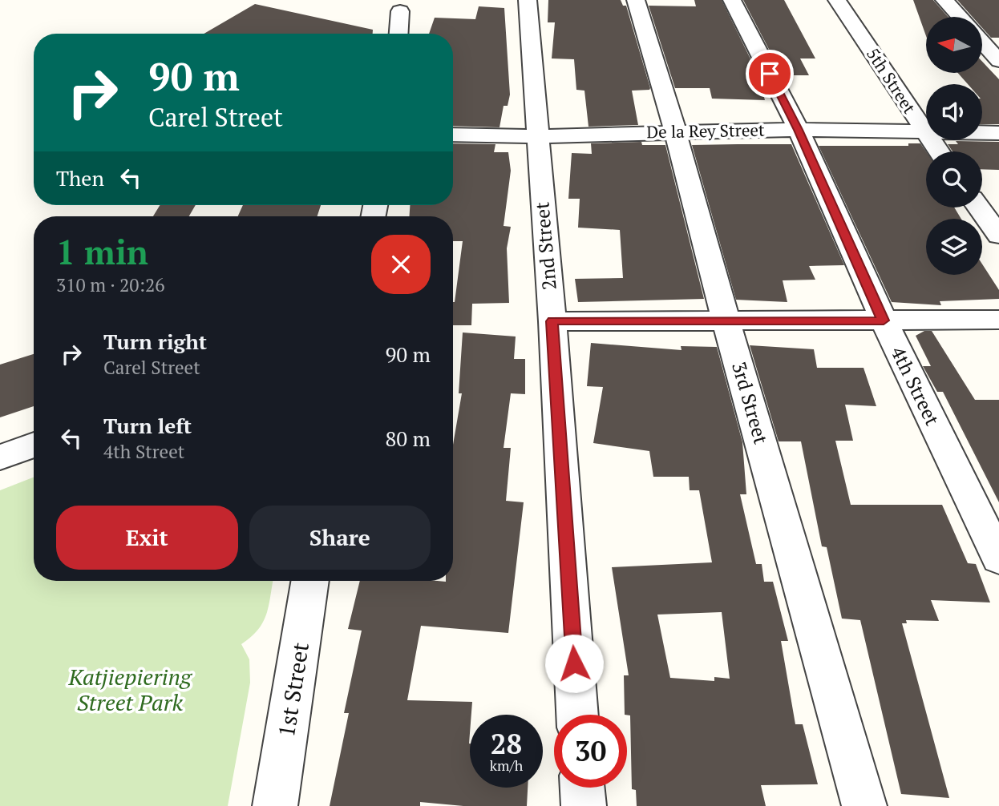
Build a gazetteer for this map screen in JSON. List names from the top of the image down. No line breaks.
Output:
{"streets":{"street":["5th Street","De la Rey Street","2nd Street","4th Street","3rd Street","1st Street"]},"crossings":[["5th Street","De la Rey Street"],["De la Rey Street","2nd Street"],["De la Rey Street","4th Street"],["De la Rey Street","3rd Street"]],"parks":["Katjiepiering Street Park"],"north":"left","page":{"turn":["90 m","Carel Street"],"then":"Then","heading":["1 min","310 m · 20:26"],"list":[{"name":"Turn right","note":"Carel Street","value":"90 m"},{"name":"Turn left","note":"4th Street","value":"80 m"}],"buttons":["Exit","Share"],"speed":"28 km/h","limit":"30"}}
